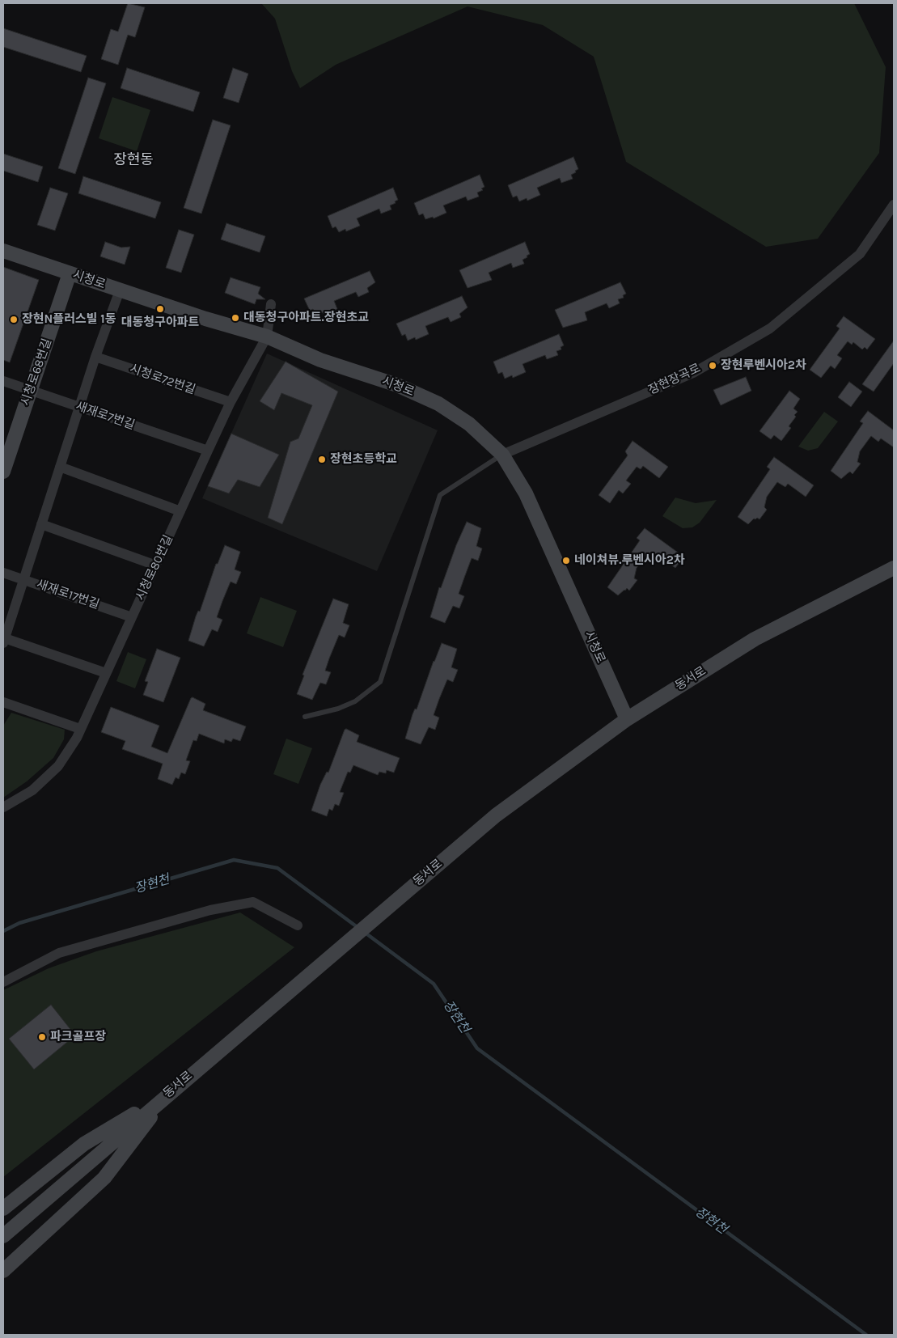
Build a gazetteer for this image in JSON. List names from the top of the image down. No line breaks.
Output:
{"streets":{"main road":["시청로","시청로68번길","동서로"],"street":["시청로72번길","장현장곡로","새재로7번길","시청로80번길","새재로17번길"]},"crossings":[["시청로","시청로68번길"],["시청로","장현장곡로"],["시청로","시청로80번길"],["시청로","동서로"],["시청로68번길","새재로7번길"],["시청로72번길","시청로80번길"],["새재로7번길","시청로80번길"],["시청로80번길","새재로17번길"]],"districts":["장현동"],"water":["장현천"],"places":["대동청구아파트","대동청구아파트.장현초교","장현N플러스빌 1동","장현루벤시아2차","장현초등학교","네이쳐뷰.루벤시아2차","파크골프장"]}
